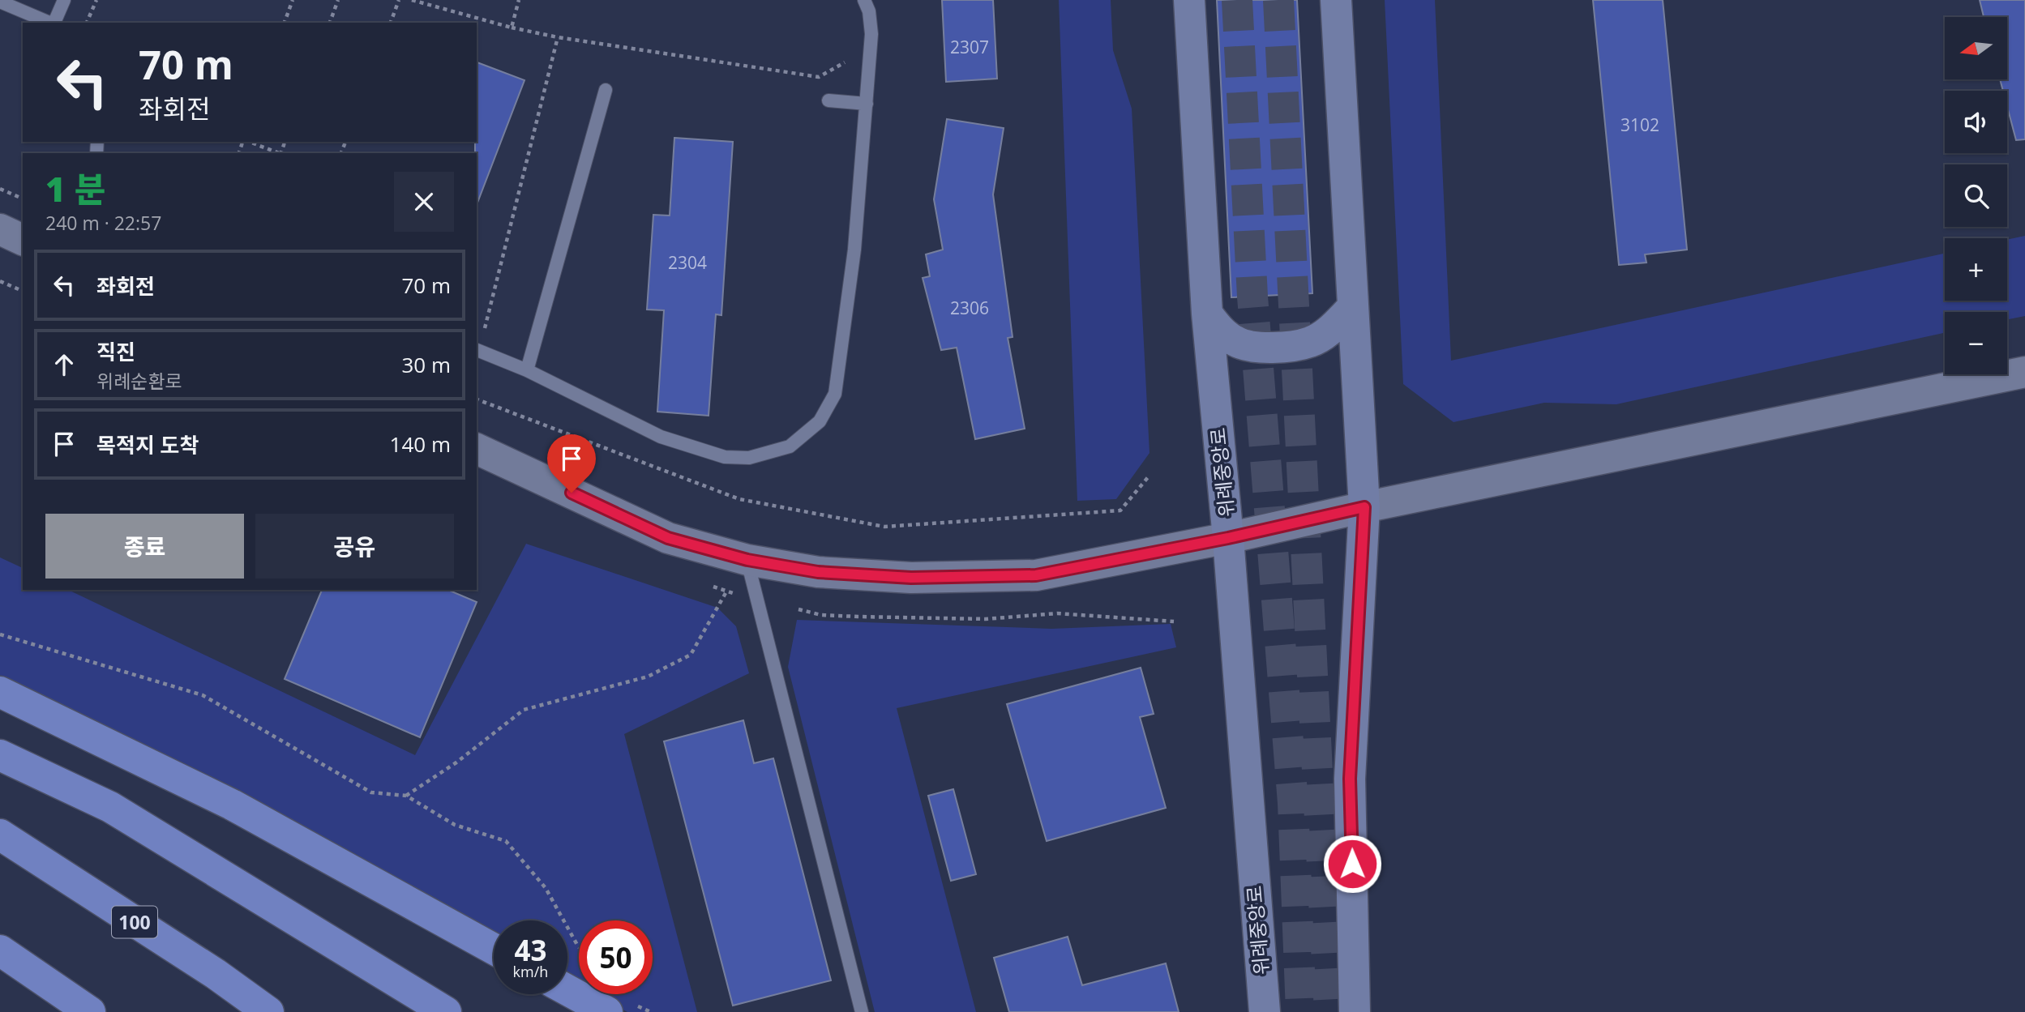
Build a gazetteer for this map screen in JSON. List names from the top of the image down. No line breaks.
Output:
{"streets":{"highway":["100"],"main road":["위례중앙로"]},"house_numbers":["2307","3102","2304","2306"],"north":"left","page":{"map_buttons":["+","−"],"turn":["70 m","좌회전"],"heading":["1 분","240 m · 22:57"],"list":[{"name":"좌회전","value":"70 m"},{"name":"직진","note":"위례순환로","value":"30 m"},{"name":"목적지 도착","value":"140 m"}],"buttons":["종료","공유"],"speed":"43 km/h","limit":"50"}}
